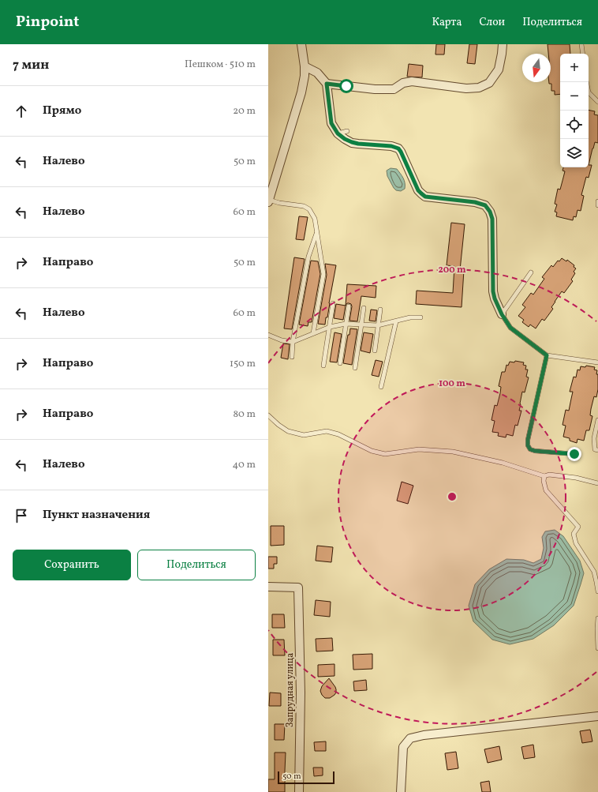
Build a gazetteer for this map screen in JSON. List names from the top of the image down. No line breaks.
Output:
{"streets":{"street":["Запрудная улица"]},"scale_bar":"50 m","north":"bottom","page":{"header":"Pinpoint","nav":["Карта","Слои","Поделиться"],"heading":["7 мин","Пешком · 510 m"],"map_buttons":["+","−"],"list":[["Прямо","20 m"],["Налево","50 m"],["Налево","60 m"],["Направо","50 m"],["Налево","60 m"],["Направо","150 m"],["Направо","80 m"],["Налево","40 m"],"Пункт назначения"],"buttons":["Сохранить","Поделиться"],"scale":"50 m"},"rings":["200 m","100 m"]}
